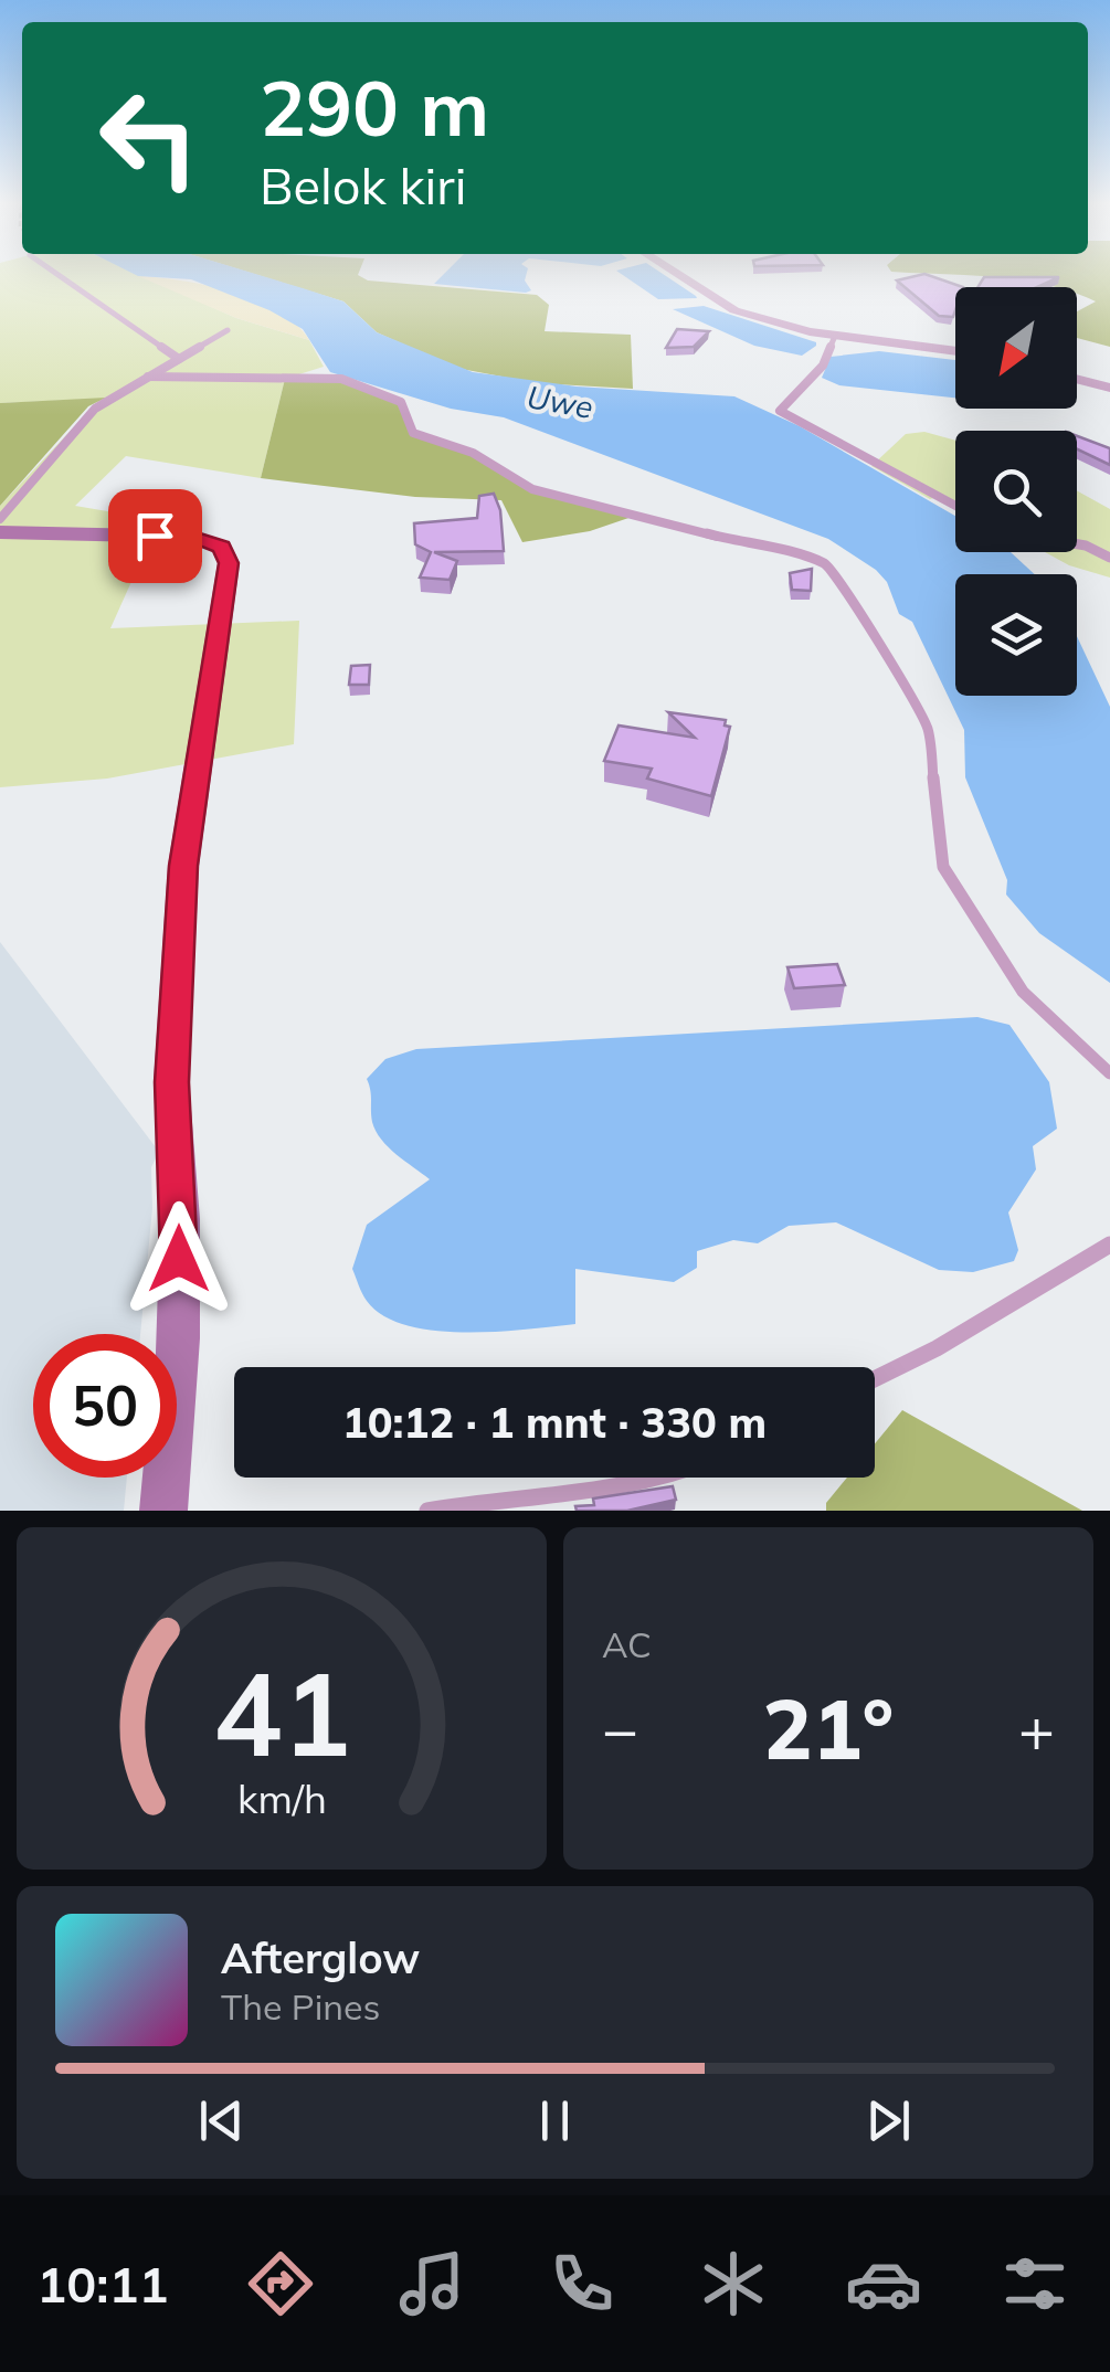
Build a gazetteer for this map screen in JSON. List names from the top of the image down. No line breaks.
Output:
{"water":["Uwe"],"north":"bottom left","page":{"turn":["290 m","Belok kiri"],"limit":"50","trip":"10:12 · 1 mnt · 330 m","tile":"AC","heat":["−","21°","+"],"song":["Afterglow","The Pines"],"tabs":"10:11","gauge":["41","km/h"]}}
